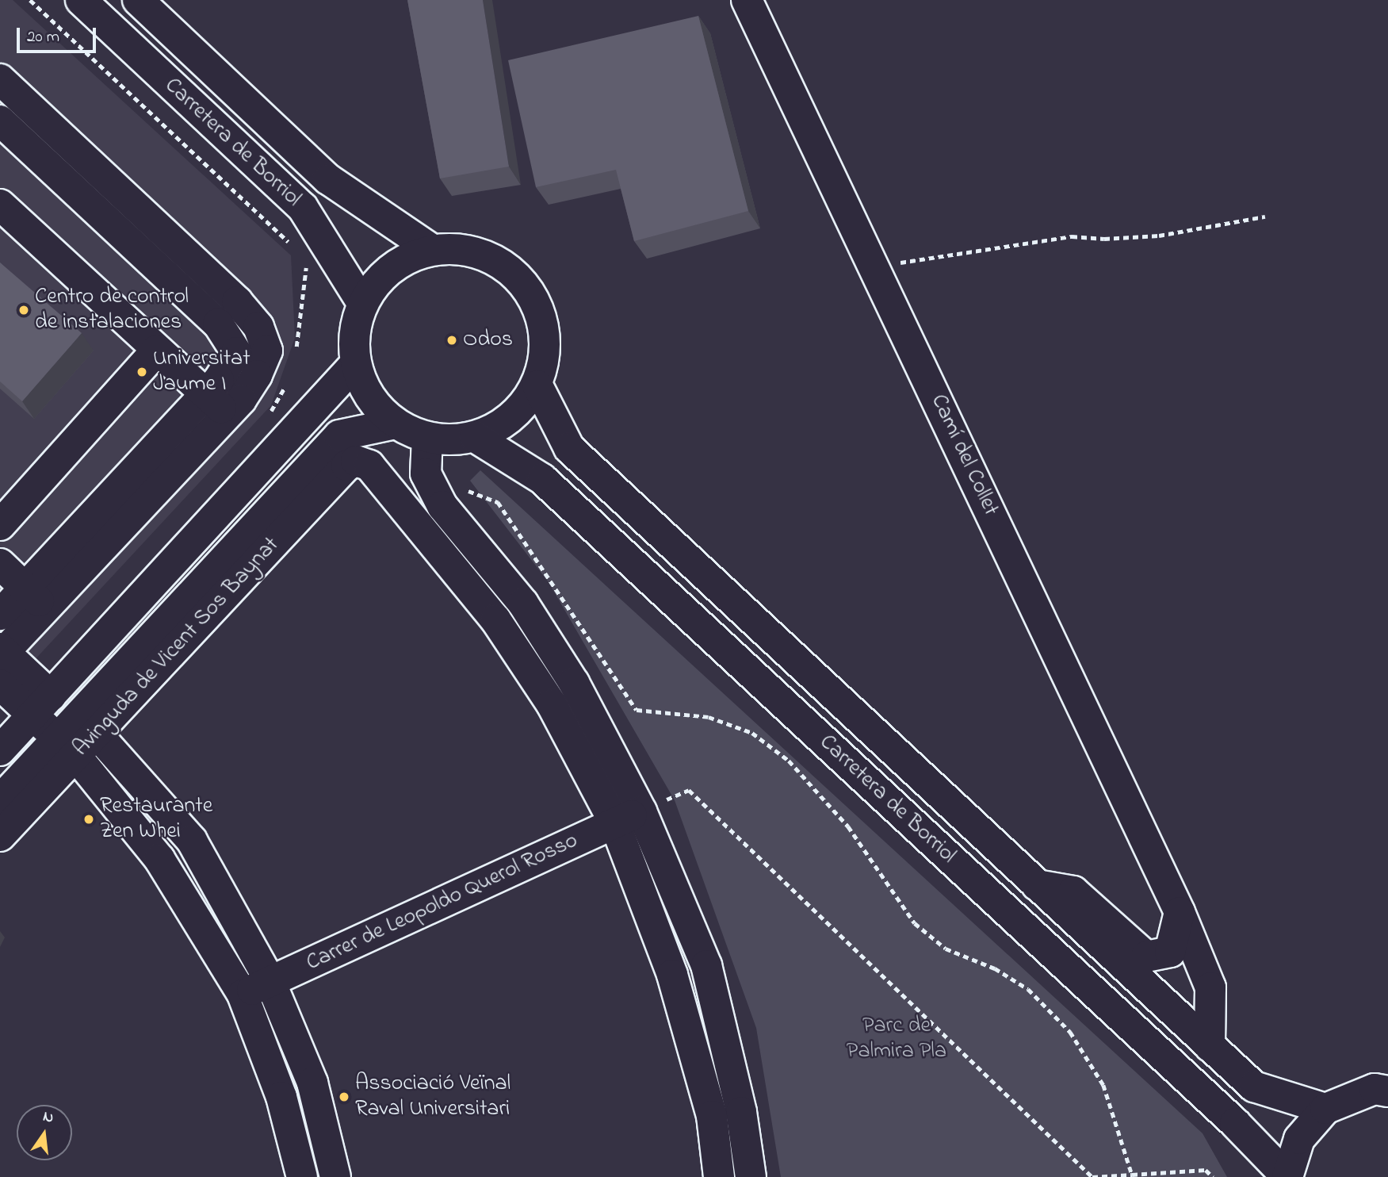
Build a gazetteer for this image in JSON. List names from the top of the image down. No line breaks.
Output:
{"streets":{"street":["Carretera de Borriol","Camí del Collet","Avinguda de Vicent Sos Baynat","Carrer de Leopoldo Querol Rosso"]},"crossings":[["Carretera de Borriol","Camí del Collet"],["Carretera de Borriol","Avinguda de Vicent Sos Baynat"],["Avinguda de Vicent Sos Baynat","Carrer de Leopoldo Querol Rosso"]],"parks":["Parc de Palmira Pla"],"places":["Centro de control de instalaciones","Odos","Universitat Jaume I","Restaurante Zen Whei","Associació Veïnal Raval Universitari"],"scale_bar":"20 m","north":"top"}
